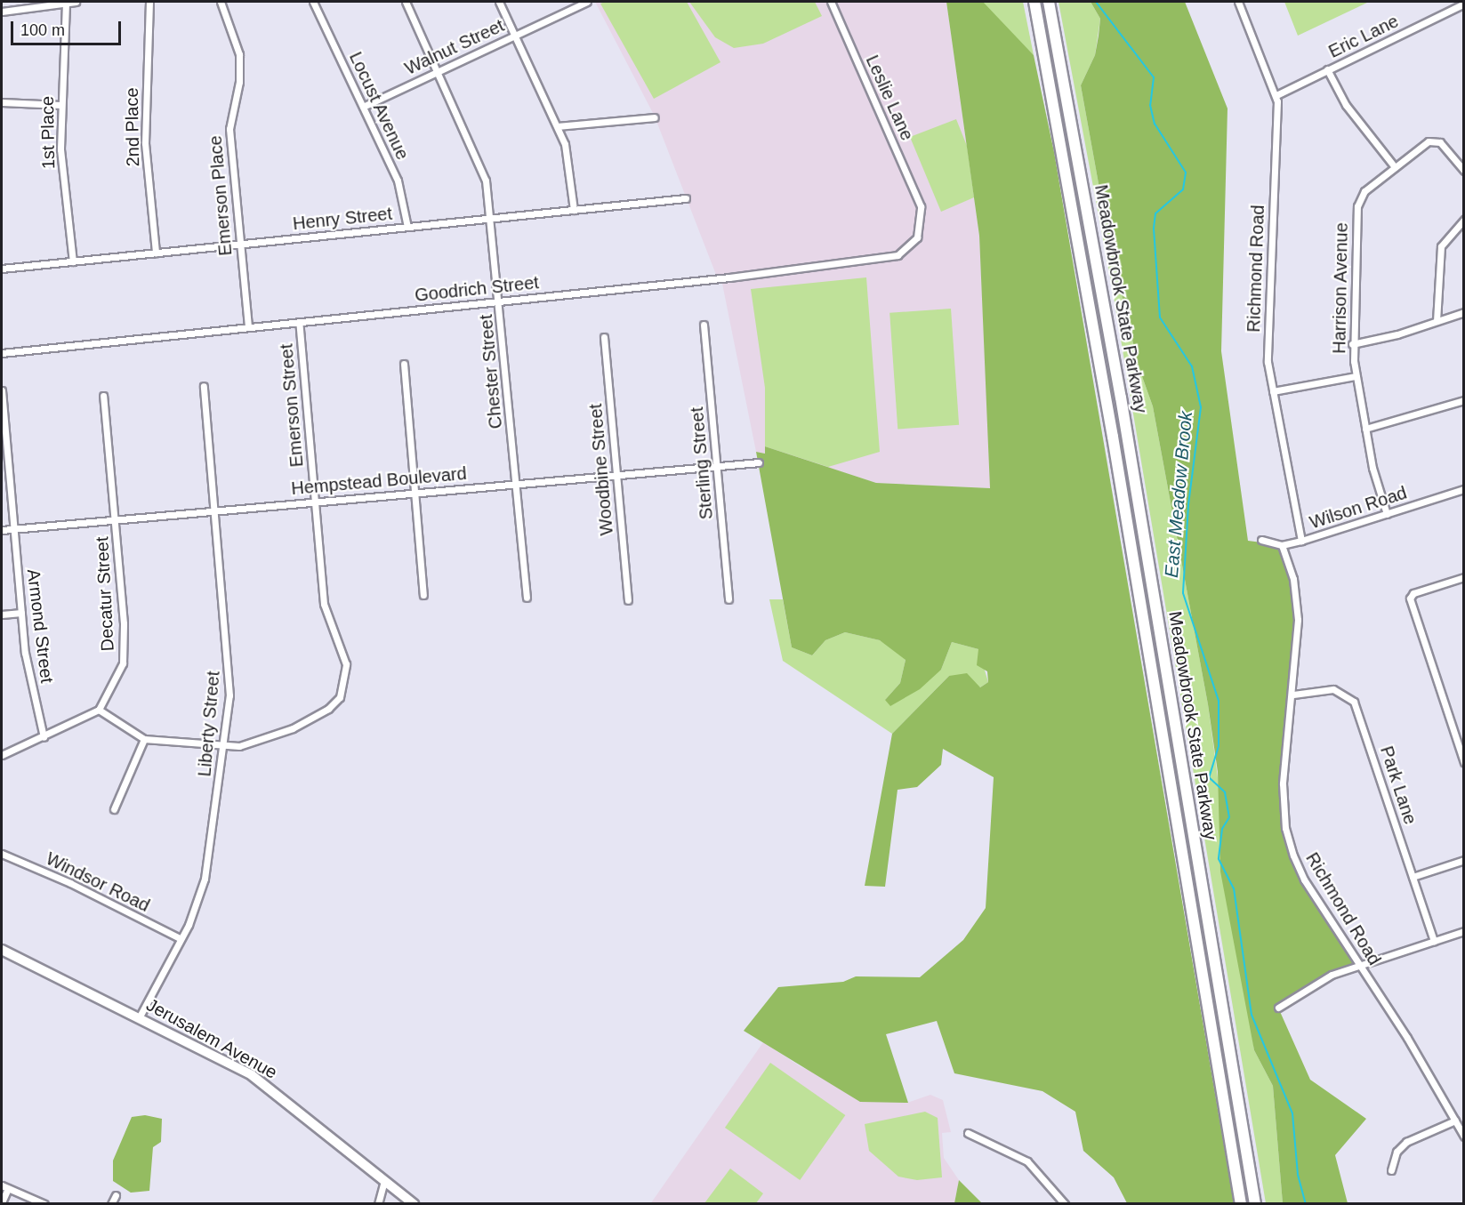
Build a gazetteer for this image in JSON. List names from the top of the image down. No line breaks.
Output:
{"streets":{"highway":["Meadowbrook State Parkway"],"main road":["Jerusalem Avenue"],"street":["Eric Lane","Walnut Street","Leslie Lane","Locust Avenue","2nd Place","1st Place","Emerson Place","Henry Street","Richmond Road","Harrison Avenue","Goodrich Street","Chester Street","Emerson Street","Sterling Street","Woodbine Street","Hempstead Boulevard","Wilson Road","Decatur Street","Armond Street","Liberty Street","Park Lane","Windsor Road"]},"crossings":[["Eric Lane","Richmond Road"],["Walnut Street","Locust Avenue"],["Walnut Street","Chester Street"],["Leslie Lane","Goodrich Street"],["Locust Avenue","Henry Street"],["2nd Place","Henry Street"],["1st Place","Henry Street"],["Emerson Place","Henry Street"],["Emerson Place","Goodrich Street"],["Henry Street","Chester Street"],["Richmond Road","Wilson Road"],["Richmond Road","Park Lane"],["Harrison Avenue","Wilson Road"],["Goodrich Street","Chester Street"],["Goodrich Street","Emerson Street"],["Chester Street","Hempstead Boulevard"],["Emerson Street","Hempstead Boulevard"],["Emerson Street","Decatur Street"],["Emerson Street","Liberty Street"],["Sterling Street","Hempstead Boulevard"],["Woodbine Street","Hempstead Boulevard"],["Hempstead Boulevard","Decatur Street"],["Hempstead Boulevard","Armond Street"],["Hempstead Boulevard","Liberty Street"],["Liberty Street","Windsor Road"],["Liberty Street","Jerusalem Avenue"]],"water":["East Meadow Brook"],"scale_bar":"100 m"}
